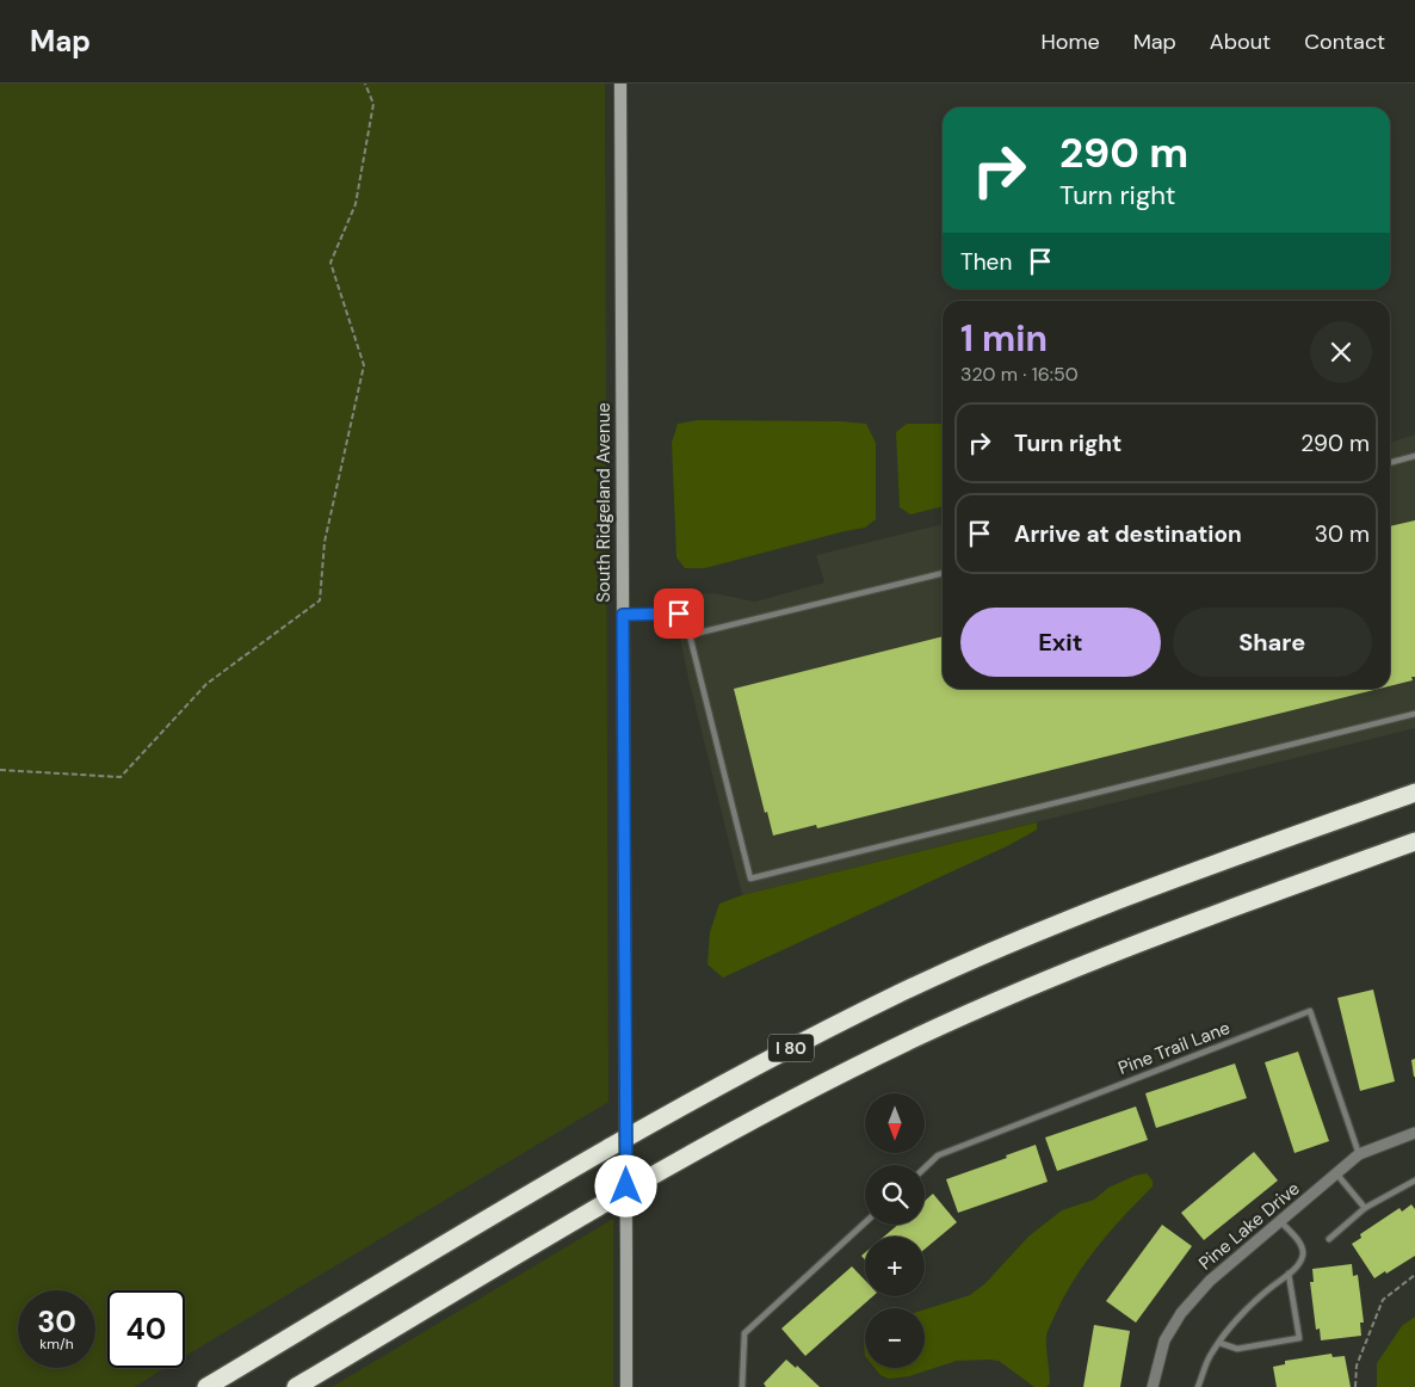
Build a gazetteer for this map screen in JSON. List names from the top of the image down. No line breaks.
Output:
{"streets":{"highway":["I 80"],"street":["South Ridgeland Avenue","Pine Lake Drive"],"lane":["Pine Trail Lane"]},"crossings":[["Pine Trail Lane","Pine Lake Drive"]],"north":"bottom","page":{"header":"Map","nav":["Home","Map","About","Contact"],"turn":["290 m","Turn right"],"then":"Then","heading":["1 min","320 m · 16:50"],"list":[{"name":"Turn right","value":"290 m"},{"name":"Arrive at destination","value":"30 m"}],"buttons":["Exit","Share"],"map_buttons":["+","−"],"speed":"30 km/h","limit":"40"}}
